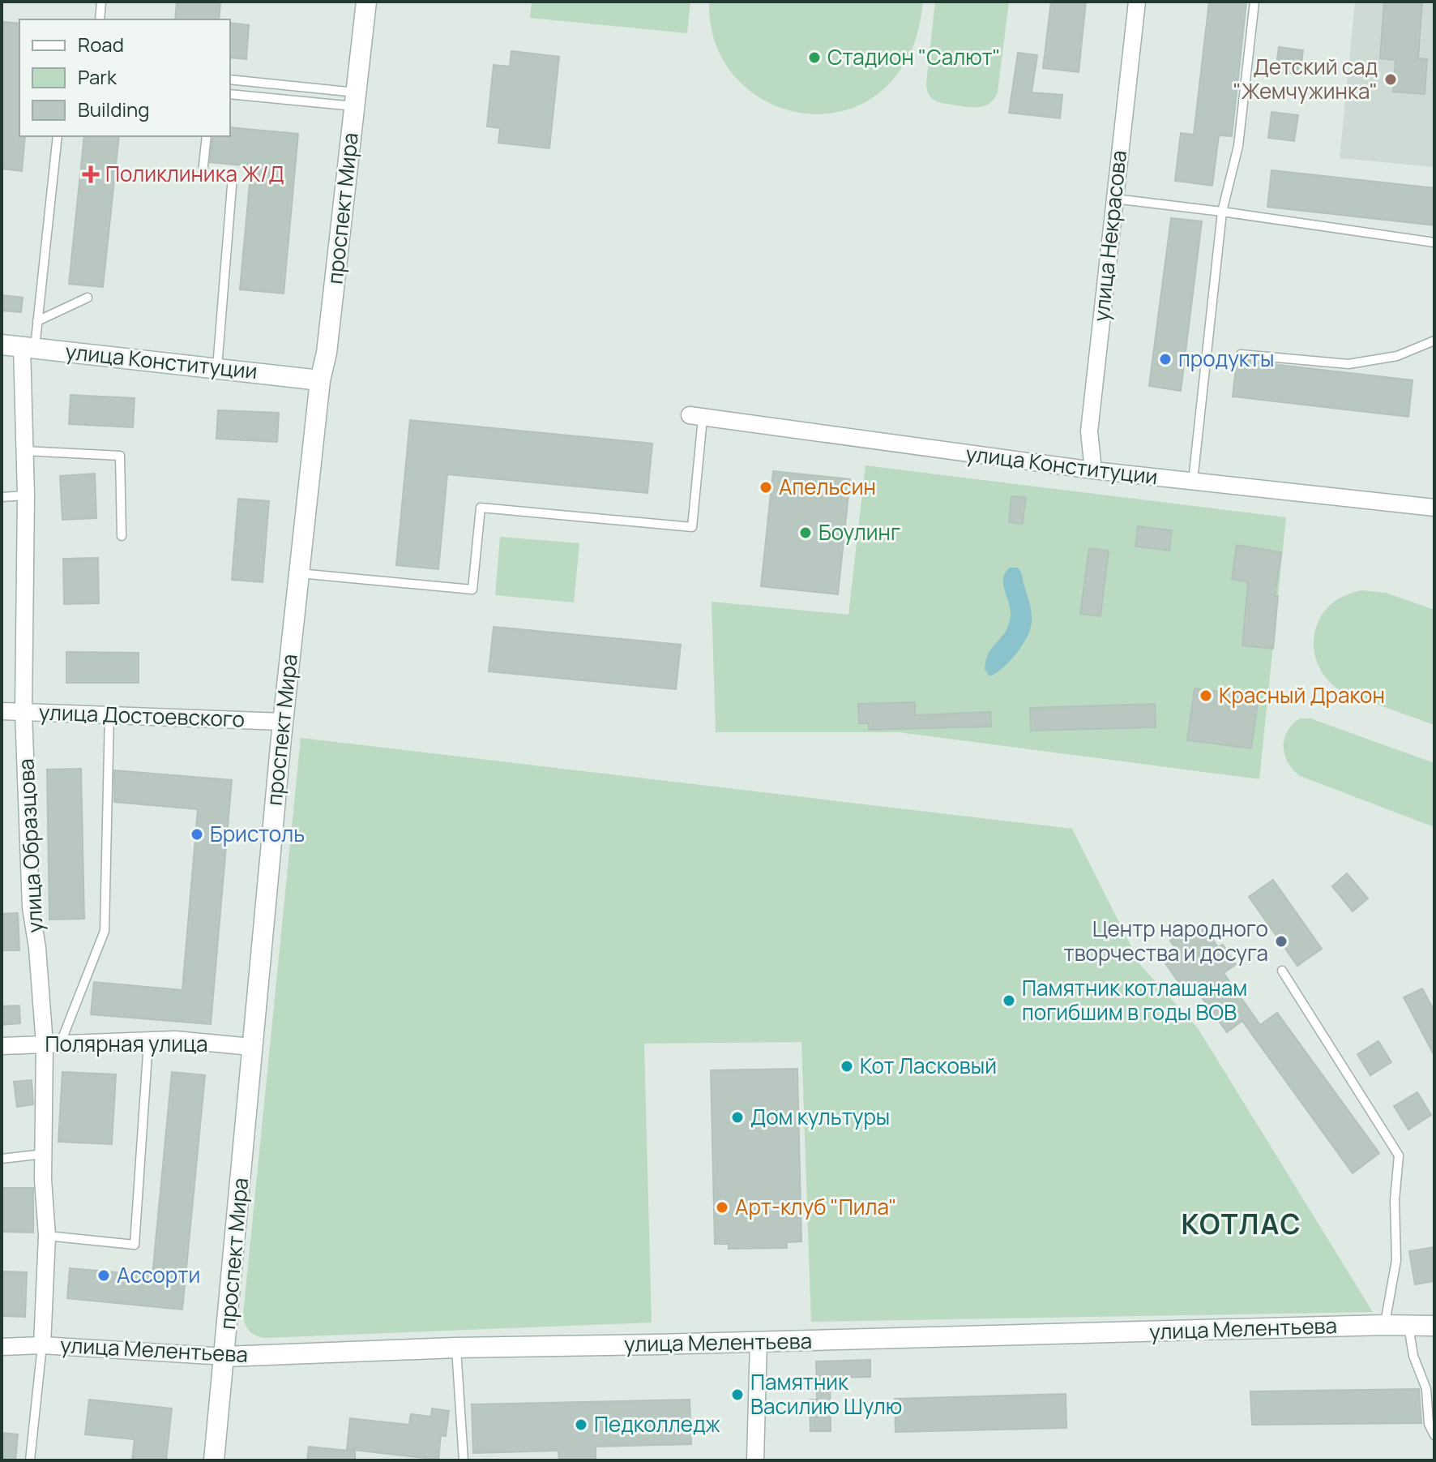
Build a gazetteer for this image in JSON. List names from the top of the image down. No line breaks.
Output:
{"streets":{"street":["проспект Мира","улица Некрасова","улица Конституции","улица Достоевского","улица Образцова","Полярная улица","улица Мелентьева"]},"crossings":[["проспект Мира","улица Конституции"],["проспект Мира","улица Достоевского"],["проспект Мира","Полярная улица"],["проспект Мира","улица Мелентьева"],["улица Некрасова","улица Конституции"],["улица Конституции","улица Образцова"],["улица Достоевского","улица Образцова"],["улица Образцова","Полярная улица"],["улица Образцова","улица Мелентьева"]],"districts":["КОТЛАС"],"places":{"other":["Стадион \"Салют\"","Детский сад \"Жемчужинка\"","продукты","Апельсин","Боулинг","Красный Дракон","Бристоль","Центр народного творчества и досуга","Памятник котлашанам погибшим в годы ВОВ","Кот Ласковый","Дом культуры","Арт-клуб \"Пила\"","Ассорти","Памятник Василию Шулю","Педколледж"],"health":["Поликлиника Ж/Д"]},"legend":["Road","Park","Building"]}
